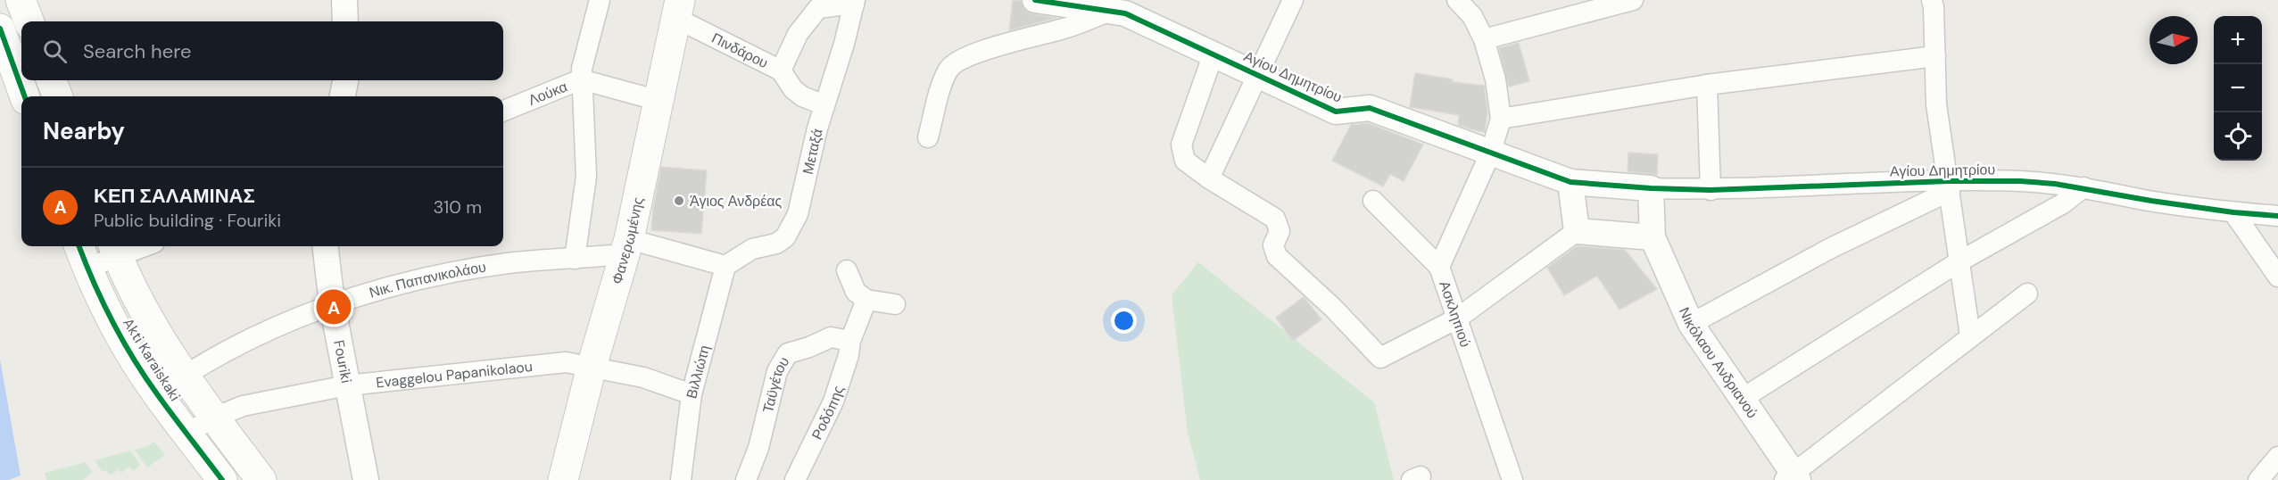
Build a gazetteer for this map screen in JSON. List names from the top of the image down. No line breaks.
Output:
{"streets":{"main road":["Φανερωμένης","Akti Karaiskaki"],"street":["Πινδάρου","Αγίου Δημητρίου","Λούκα","Μεταξά","Νικ. Παπανικολάου","Ασκληπιού","Fouriki","Νικόλαου Ανδριανού","Βιλλιώτη","Evaggelou Papanikolaou","Ταϋγέτου","Ροδόπης"]},"crossings":[["Πινδάρου","Μεταξά"],["Πινδάρου","Φανερωμένης"],["Αγίου Δημητρίου","Ασκληπιού"],["Λούκα","Φανερωμένης"],["Μεταξά","Νικ. Παπανικολάου"],["Μεταξά","Βιλλιώτη"],["Φανερωμένης","Νικ. Παπανικολάου"],["Φανερωμένης","Evaggelou Papanikolaou"],["Νικ. Παπανικολάου","Akti Karaiskaki"],["Νικ. Παπανικολάου","Fouriki"],["Νικ. Παπανικολάου","Βιλλιώτη"],["Akti Karaiskaki","Evaggelou Papanikolaou"],["Fouriki","Evaggelou Papanikolaou"],["Βιλλιώτη","Evaggelou Papanikolaou"],["Ταϋγέτου","Ροδόπης"]],"places":["Άγιος Ανδρέας"],"north":"right","page":{"map_buttons":["+","−"],"search":"Search here","heading":"Nearby","list":[{"mark":"A","name":"ΚΕΠ ΣΑΛΑΜΙΝΑΣ","note":"Public building · Fouriki","value":"310 m"}],"pins":"A"}}
